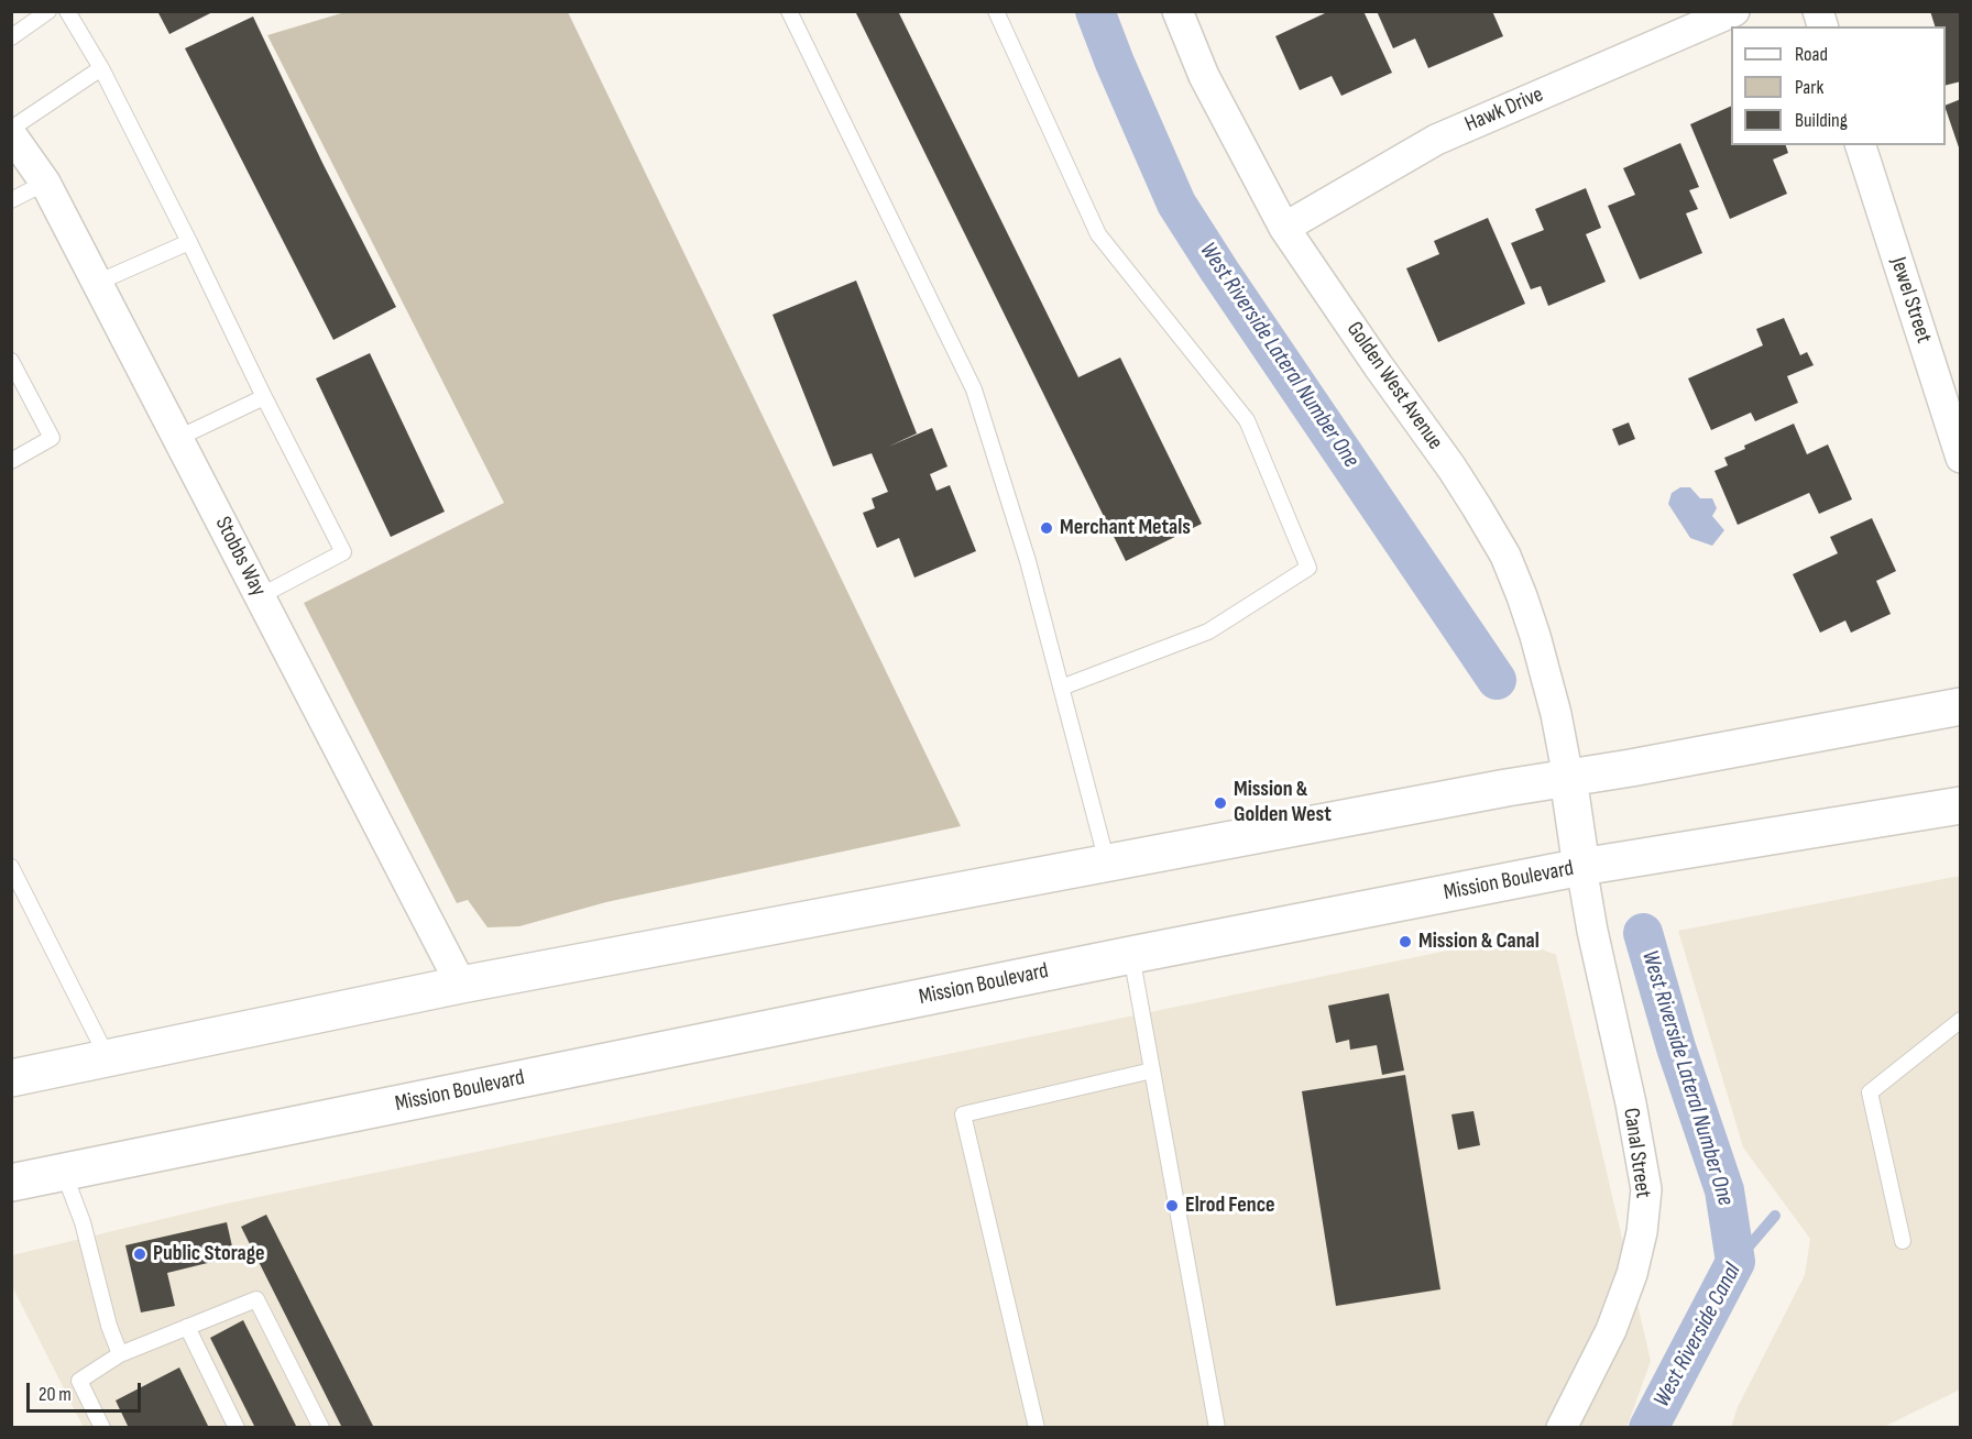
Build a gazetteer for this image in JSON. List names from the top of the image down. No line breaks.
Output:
{"streets":{"main road":["Mission Boulevard"],"street":["Hawk Drive","Jewel Street","Golden West Avenue","Stobbs Way","Canal Street"]},"crossings":[["Hawk Drive","Golden West Avenue"],["Mission Boulevard","Canal Street"]],"water":["West Riverside Lateral Number One","West Riverside Canal"],"places":["Merchant Metals","Mission & Golden West","Mission & Canal","Elrod Fence","Public Storage"],"legend":["Road","Park","Building"],"scale_bar":"20 m"}
